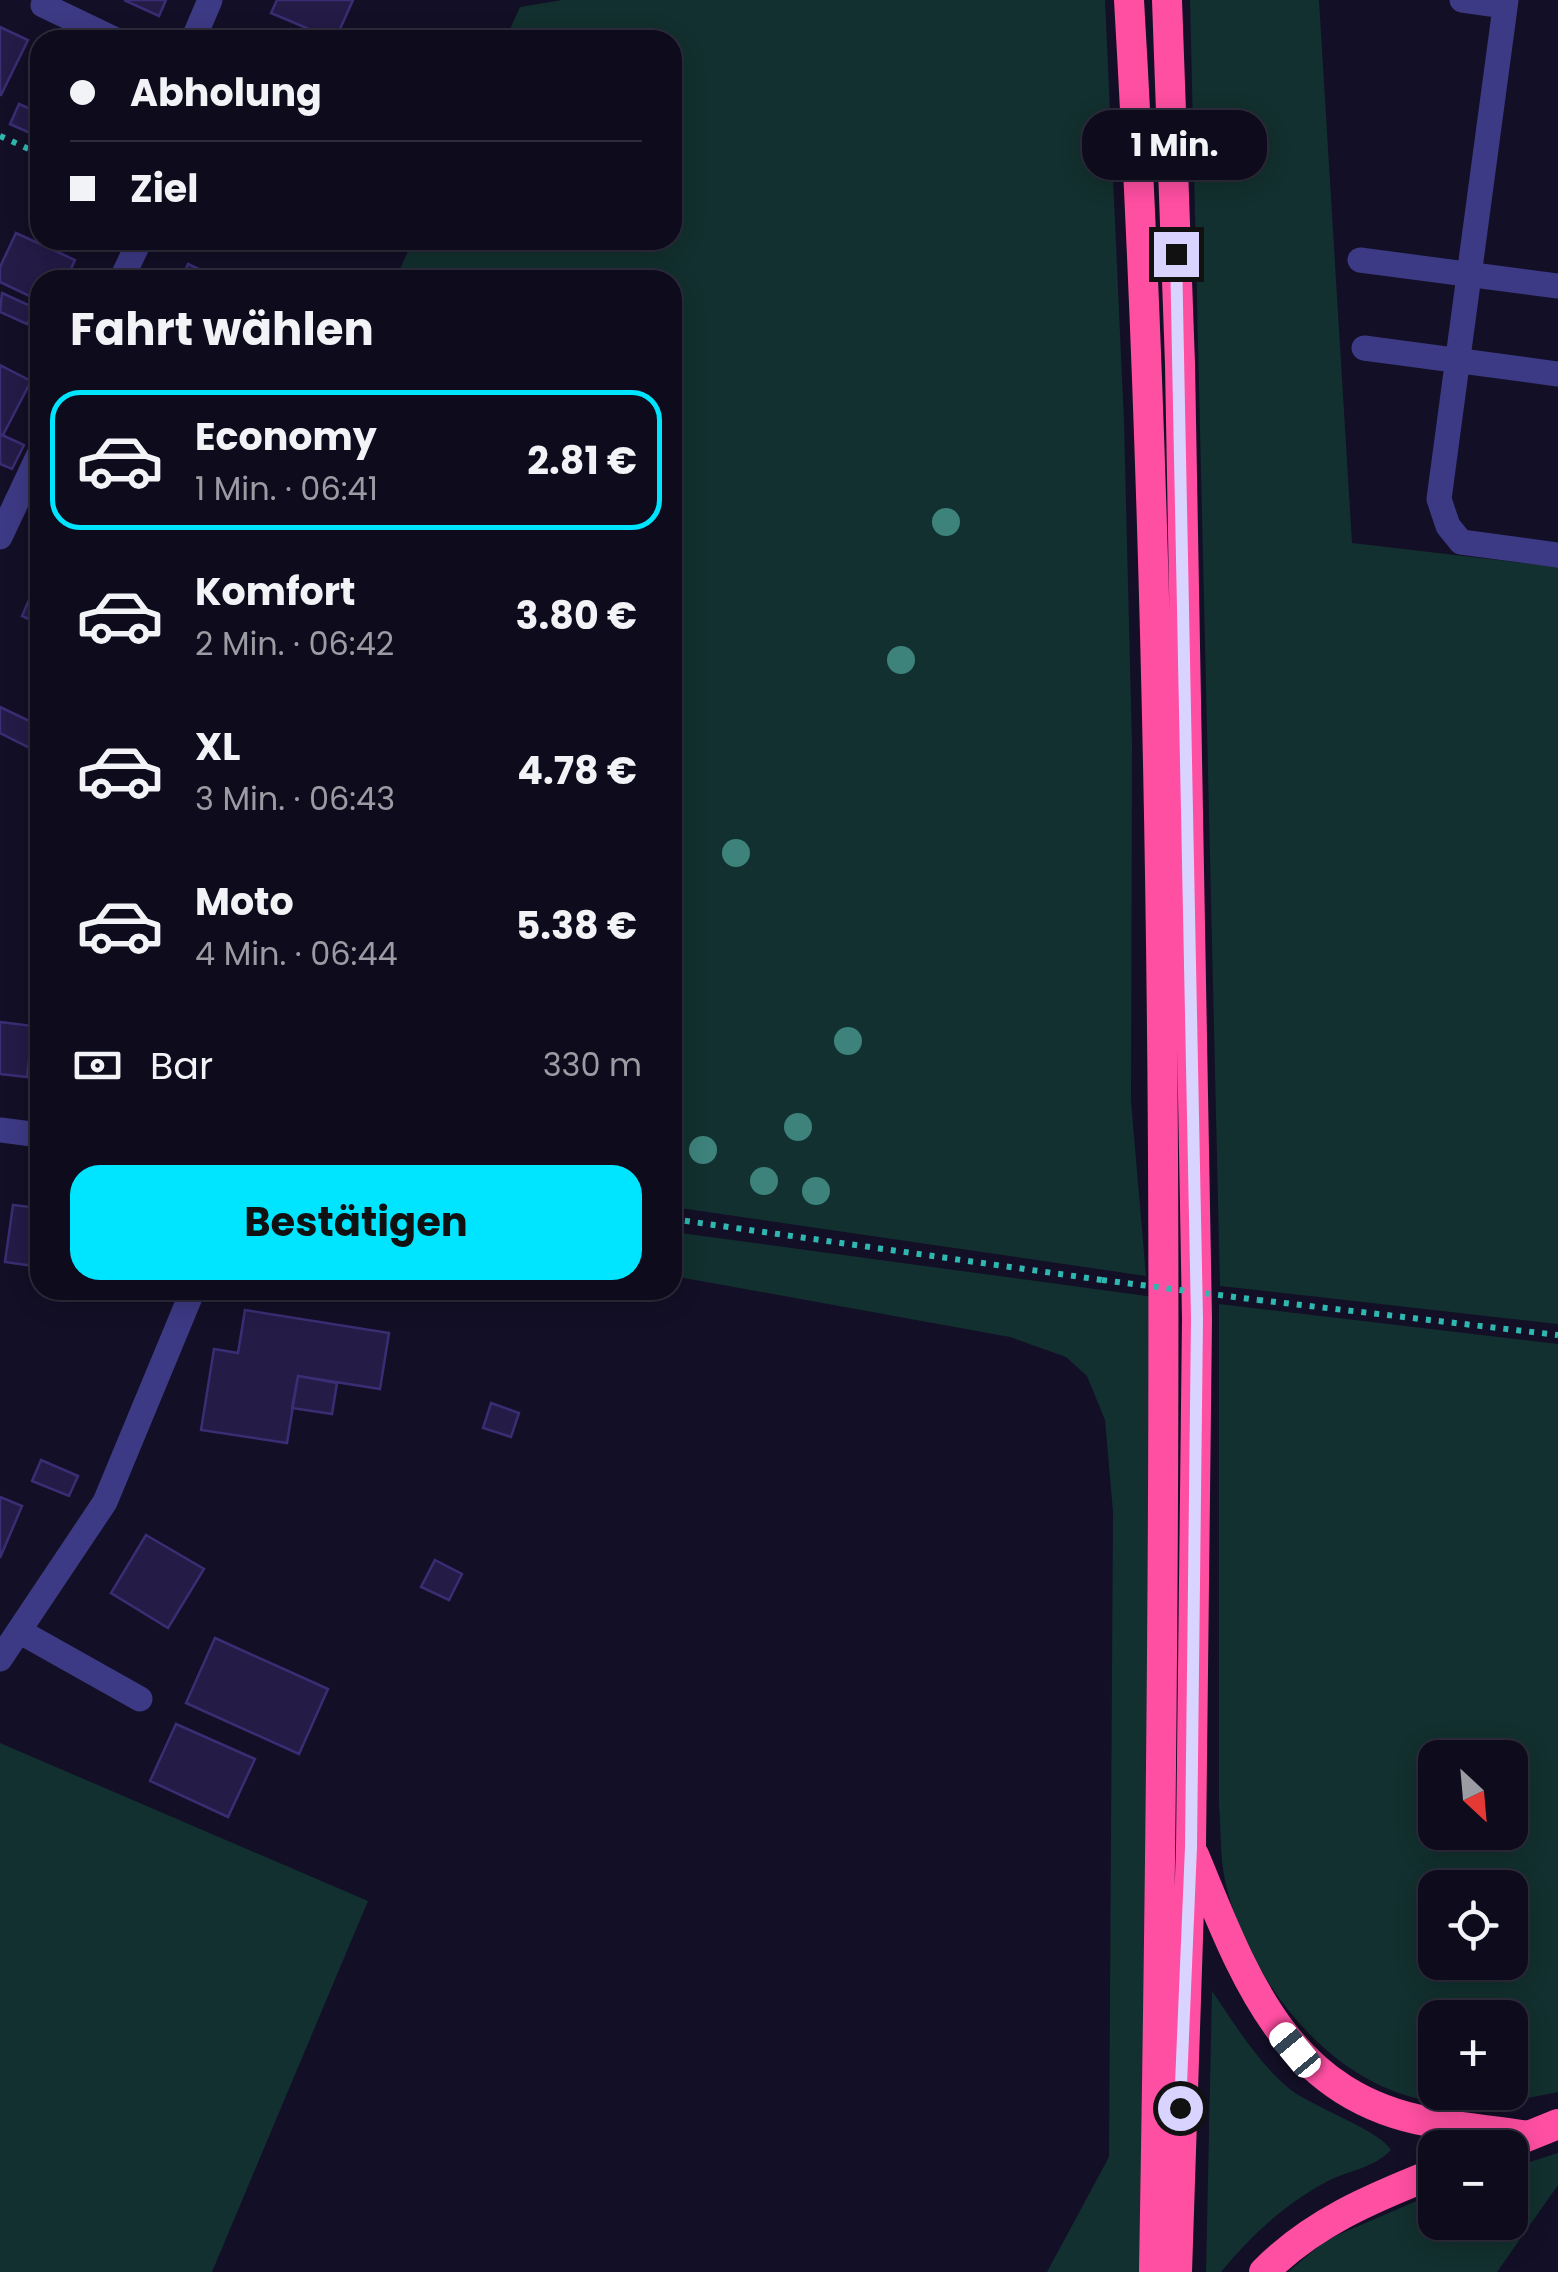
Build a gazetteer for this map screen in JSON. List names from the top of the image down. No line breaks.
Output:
{"north":"bottom right","page":{"banner":["Abholung","Ziel"],"bubble":"1 Min.","heading":"Fahrt wählen","list":[{"name":"Economy","note":"1 Min. · 06:41","value":"2.81 €"},{"name":"Komfort","note":"2 Min. · 06:42","value":"3.80 €"},{"name":"XL","note":"3 Min. · 06:43","value":"4.78 €"},{"name":"Moto","note":"4 Min. · 06:44","value":"5.38 €"}],"pay":["Bar","330 m"],"buttons":"Bestätigen","map_buttons":["+","−"]}}
